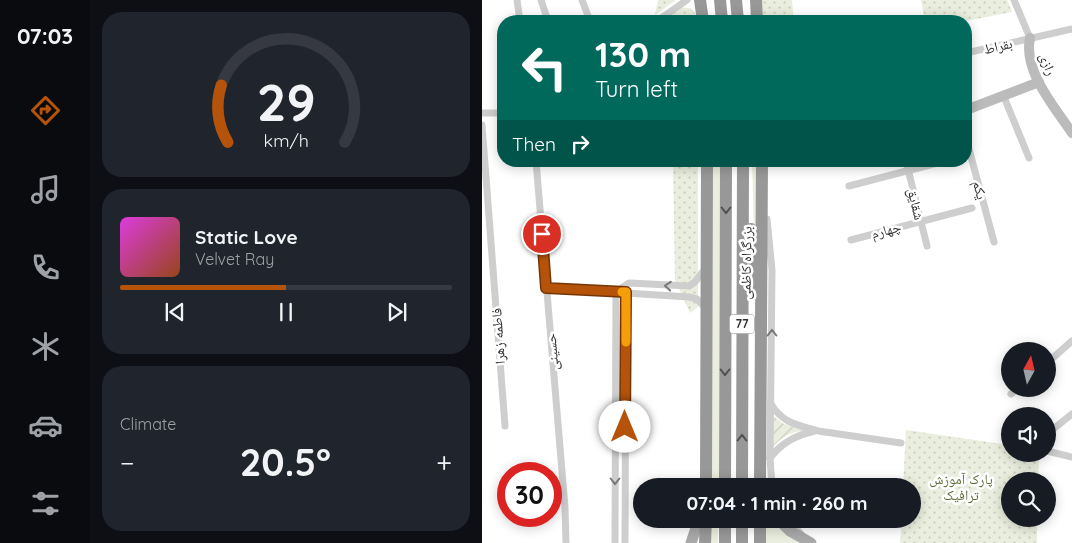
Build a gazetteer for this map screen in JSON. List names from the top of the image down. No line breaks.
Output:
{"streets":{"highway":["بزرگراه کاظمی","77"],"street":["بقراط","رازی","یکم","شقایق","چهارم","فاطمه زهرا","حسینی"]},"crossings":[["بقراط","رازی"],["شقایق","چهارم"]],"parks":["پارک آموزش ترافیک"],"north":"top","page":{"tabs":"07:03","turn":["130 m","Turn left"],"then":"Then","song":["Static Love","Velvet Ray"],"tile":"Climate","heat":["−","20.5°","+"],"limit":"30","trip":"07:04 · 1 min · 260 m","gauge":["29","km/h"]}}
